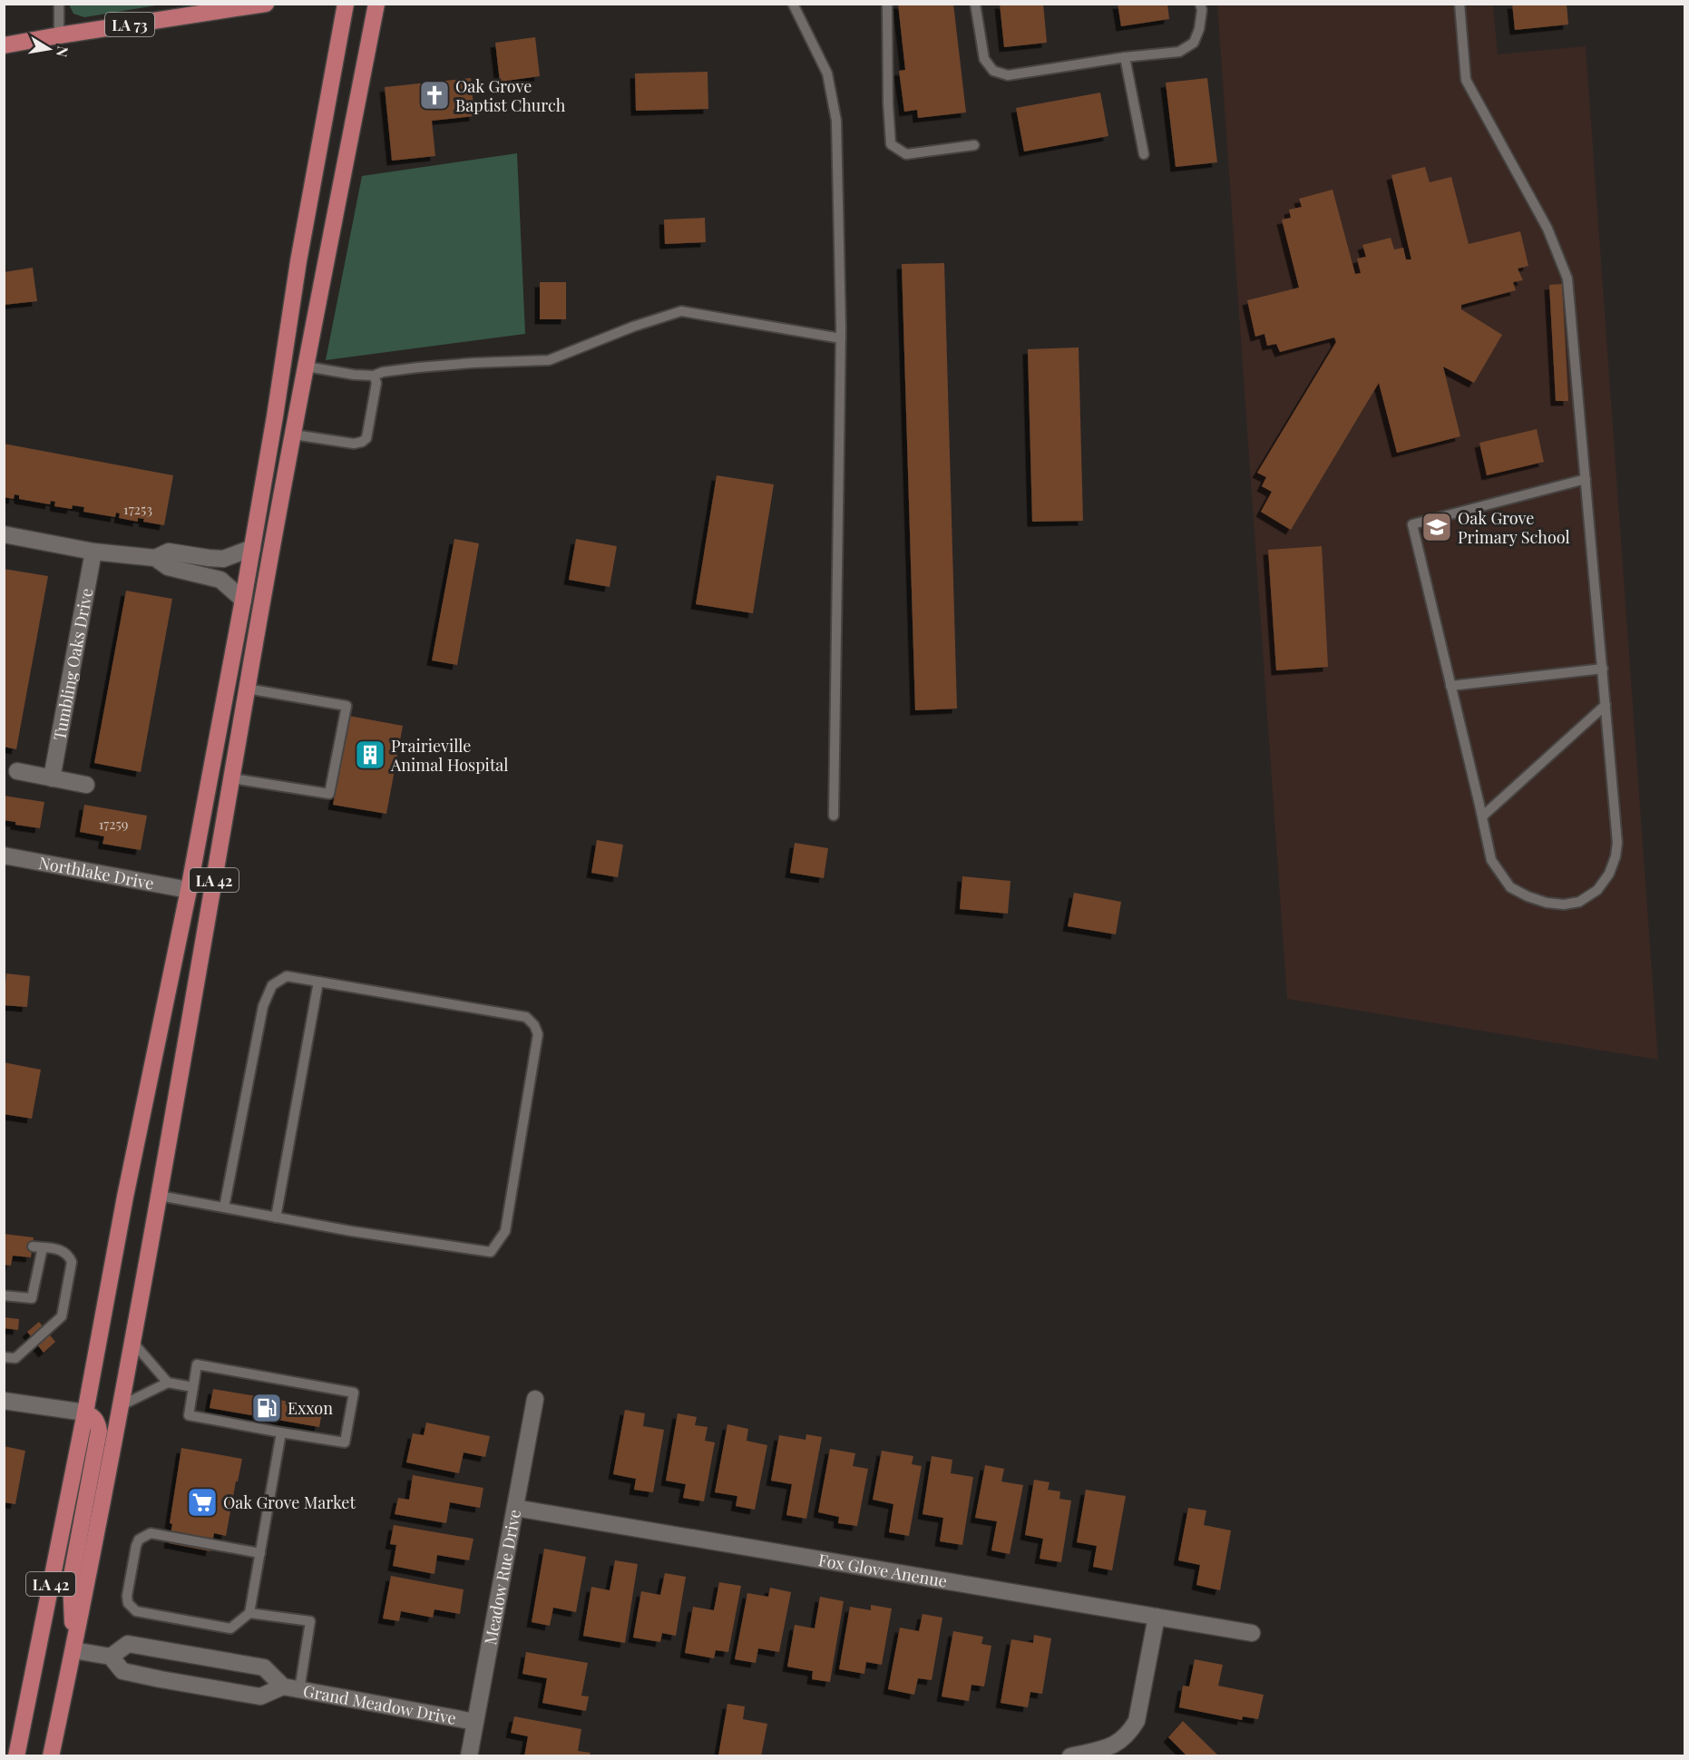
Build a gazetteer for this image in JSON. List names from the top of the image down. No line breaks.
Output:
{"streets":{"main road":["LA 73","LA 42"],"street":["Tumbling Oaks Drive","Northlake Drive","Fox Glove Anenue","Meadow Rue Drive","Grand Meadow Drive"]},"crossings":[["Northlake Drive","LA 42"],["LA 42","Grand Meadow Drive"],["Fox Glove Anenue","Meadow Rue Drive"],["Meadow Rue Drive","Grand Meadow Drive"]],"places":{"church":["Oak Grove Baptist Church"],"school or university":["Oak Grove Primary School"],"building":["Prairieville Animal Hospital"],"fuel station":["Exxon"],"supermarket":["Oak Grove Market"]},"house_numbers":["17253","17259"],"north":"right"}
